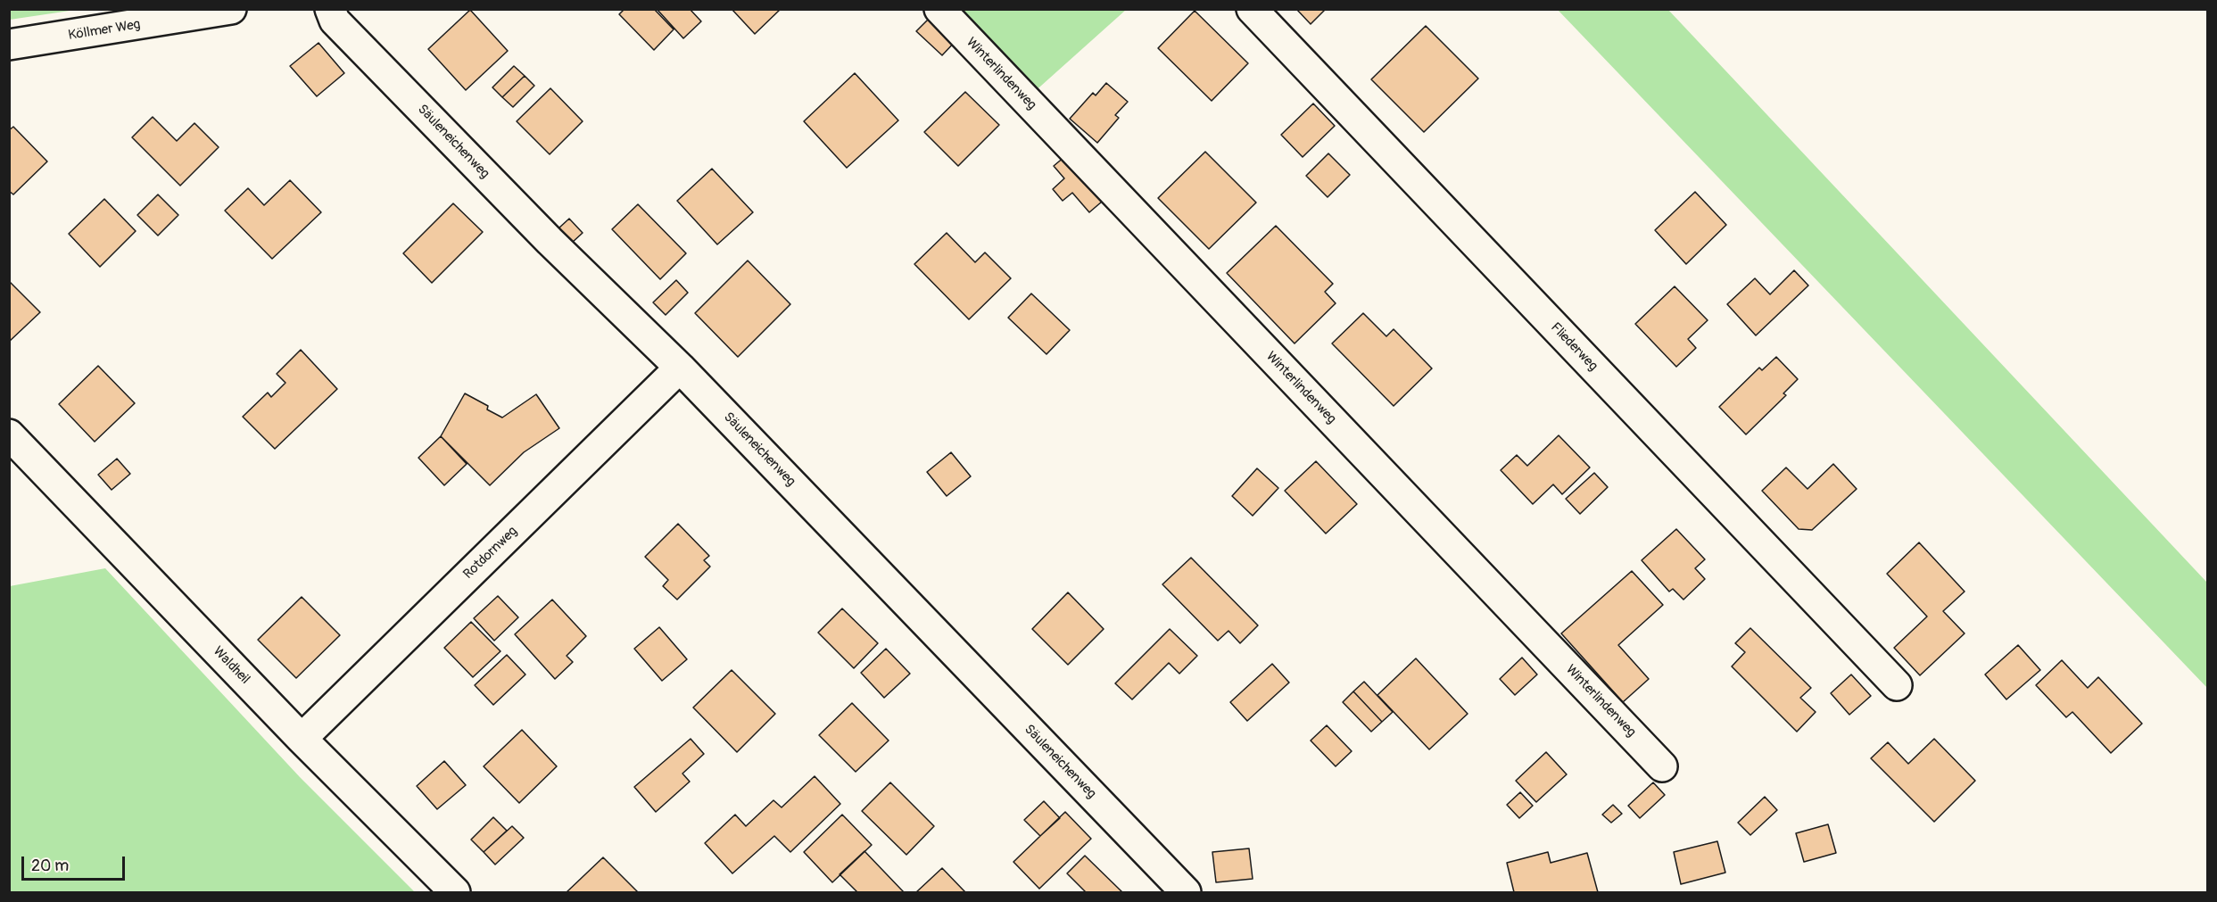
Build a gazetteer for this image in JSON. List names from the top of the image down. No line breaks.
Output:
{"streets":{"street":["Köllmer Weg","Winterlindenweg","Säuleneichenweg","Fliederweg","Rotdornweg","Waldheil"]},"crossings":[["Säuleneichenweg","Rotdornweg"],["Rotdornweg","Waldheil"]],"scale_bar":"20 m"}
